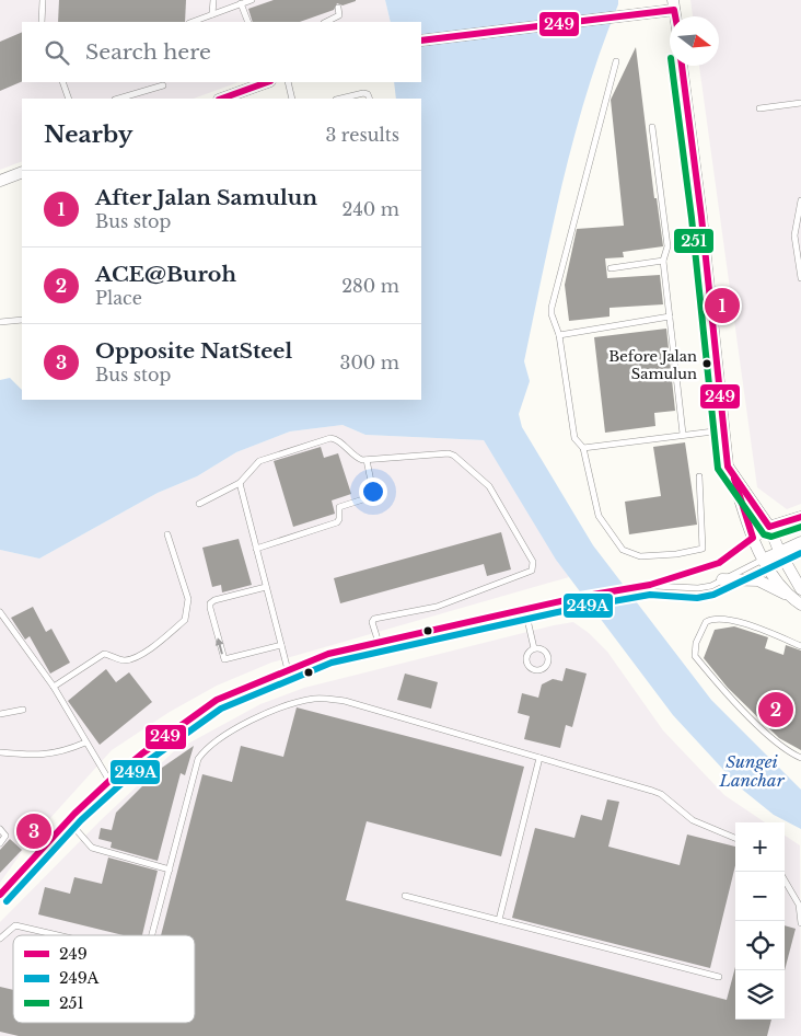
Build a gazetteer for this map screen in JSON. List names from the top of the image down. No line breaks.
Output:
{"water":["Sungei Lanchar"],"places":["Before Jalan Samulun"],"lines":["transit line 249","transit line 251","transit line 249A"],"legend":["249","249A","251"],"north":"right","page":{"search":"Search here","heading":["Nearby","3 results"],"list":[{"mark":"1","name":"After Jalan Samulun","note":"Bus stop","value":"240 m"},{"mark":"2","name":"ACE@Buroh","note":"Place","value":"280 m"},{"mark":"3","name":"Opposite NatSteel","note":"Bus stop","value":"300 m"}],"pins":["1","2","3"],"map_buttons":["+","−"]}}
